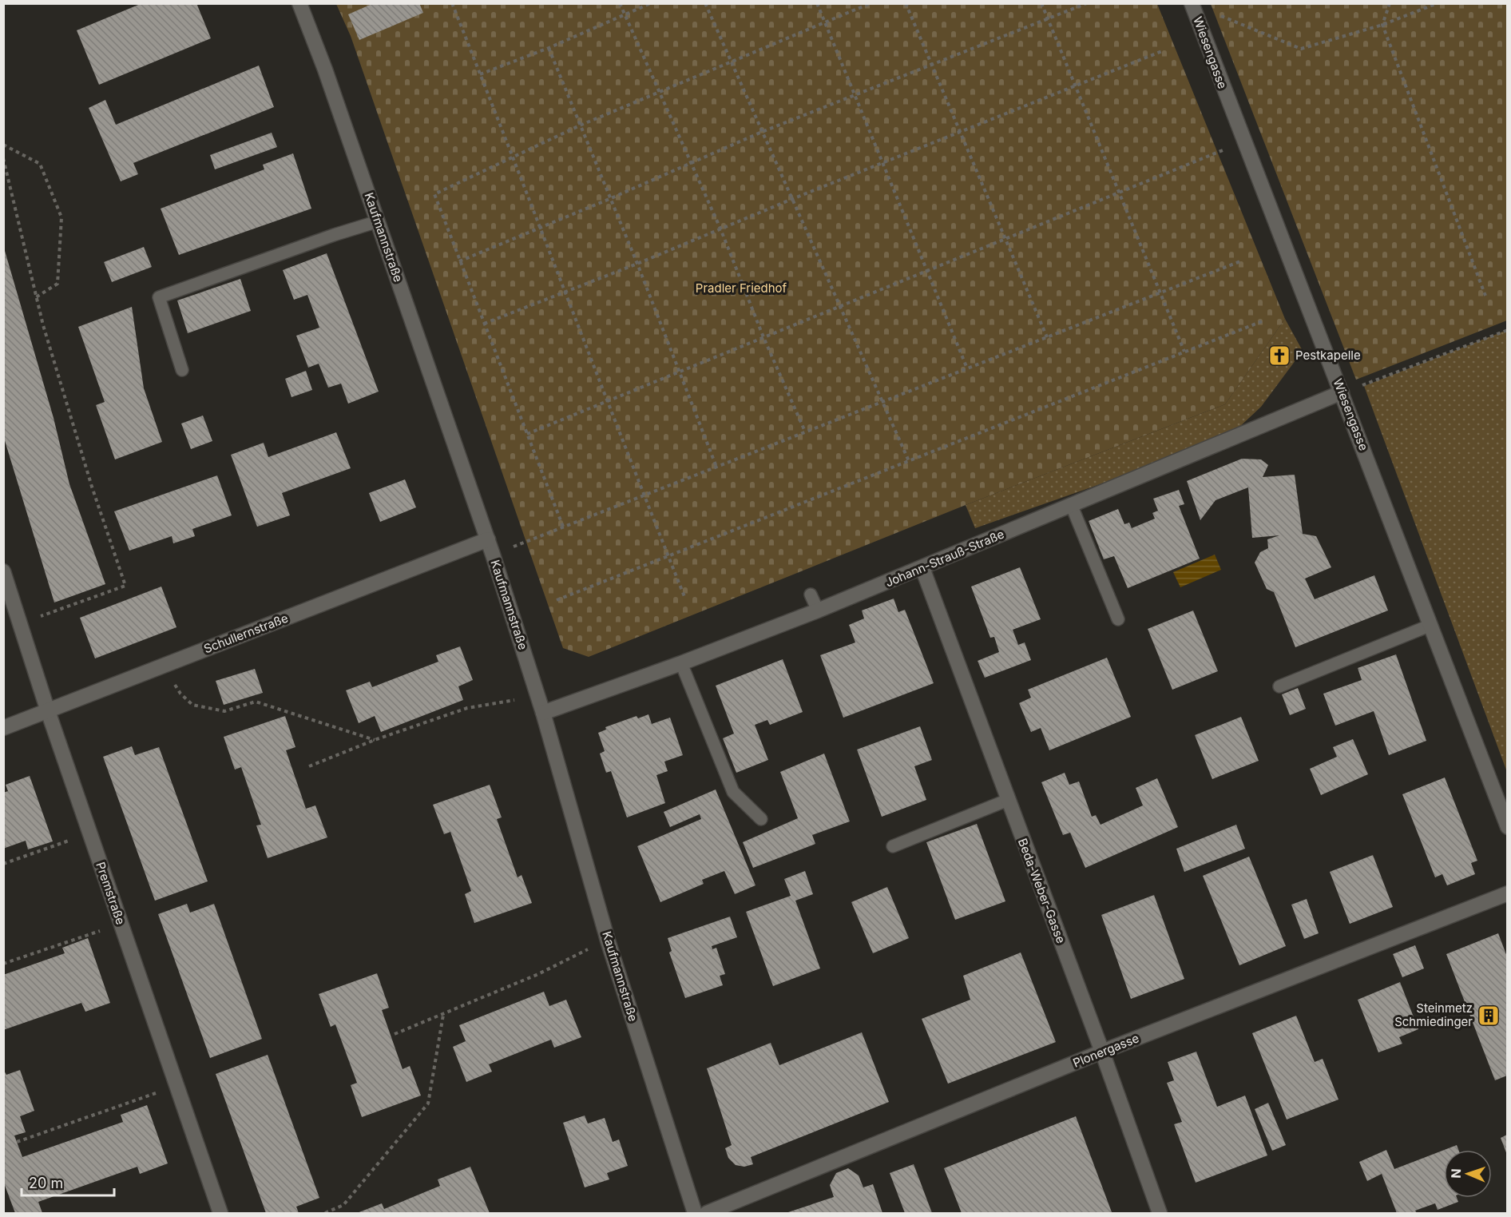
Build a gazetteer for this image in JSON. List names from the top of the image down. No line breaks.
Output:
{"streets":{"street":["Wiesengasse","Kaufmannstraße","Johann-Strauß-Straße","Schullernstraße","Beda-Weber-Gasse","Premstraße","Plonergasse"]},"crossings":[["Wiesengasse","Johann-Strauß-Straße"],["Kaufmannstraße","Johann-Strauß-Straße"],["Kaufmannstraße","Schullernstraße"],["Johann-Strauß-Straße","Beda-Weber-Gasse"],["Schullernstraße","Premstraße"],["Beda-Weber-Gasse","Plonergasse"]],"parks":["Pradler Friedhof"],"places":{"church":["Pestkapelle"],"building":["Steinmetz Schmiedinger"]},"scale_bar":"20 m","north":"left"}
